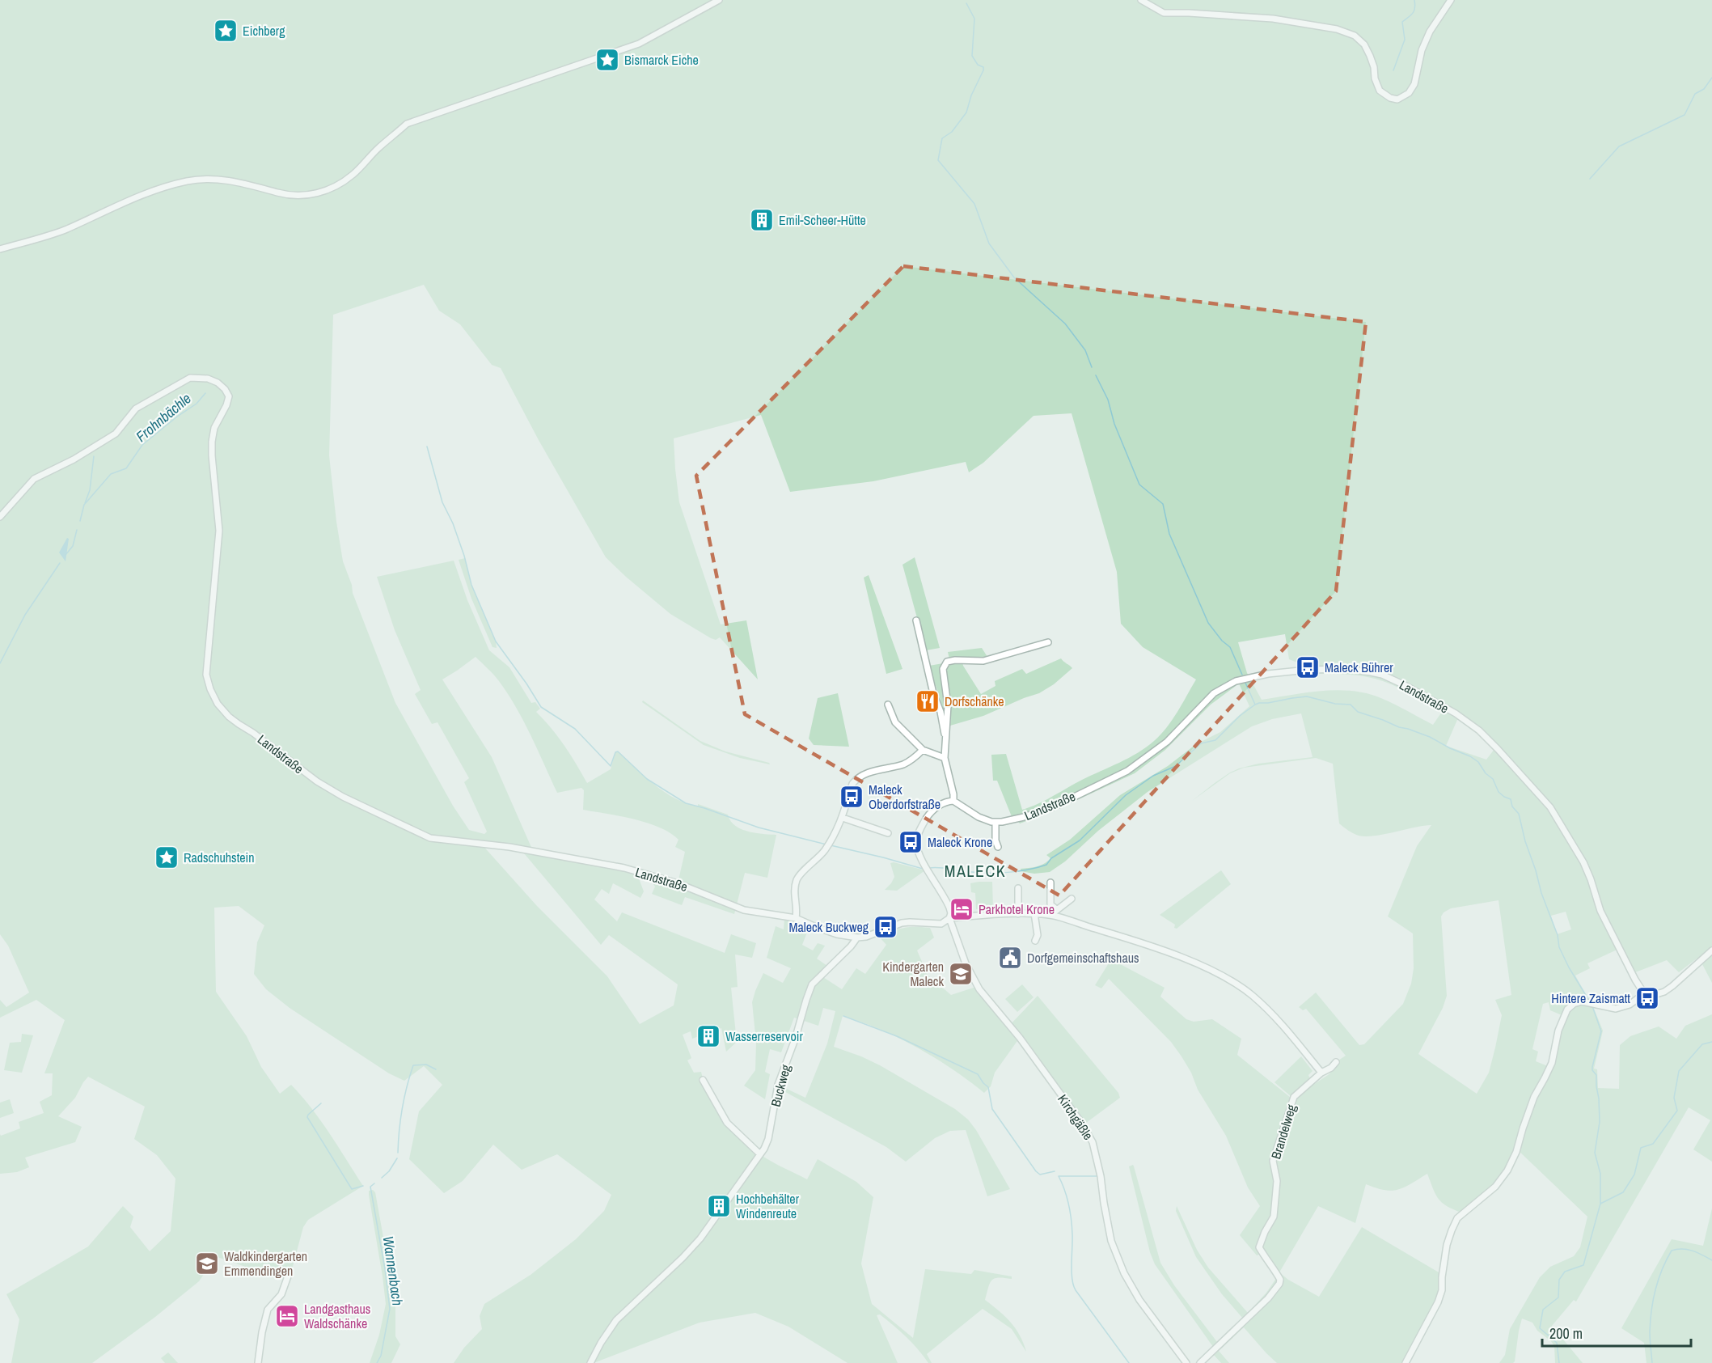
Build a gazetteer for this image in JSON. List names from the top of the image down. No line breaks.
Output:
{"streets":{"street":["Landstraße","Buckweg","Kirchgäßle","Brandelweg"]},"crossings":[["Landstraße","Buckweg"],["Landstraße","Kirchgäßle"]],"districts":["MALECK"],"water":["Frohnbächle","Wannenbach"],"places":{"place":["Eichberg","Bismarck Eiche","Radschuhstein"],"building":["Emil-Scheer-Hütte","Wasserreservoir","Hochbehälter Windenreute"],"bus stop":["Maleck Bührer","Maleck Oberdorfstraße","Maleck Krone","Maleck Buckweg","Hintere Zaismatt"],"restaurant":["Dorfschänke"],"hotel":["Parkhotel Krone","Landgasthaus Waldschänke"],"public building":["Dorfgemeinschaftshaus"],"school or university":["Kindergarten Maleck","Waldkindergarten Emmendingen"]},"scale_bar":"200 m"}
